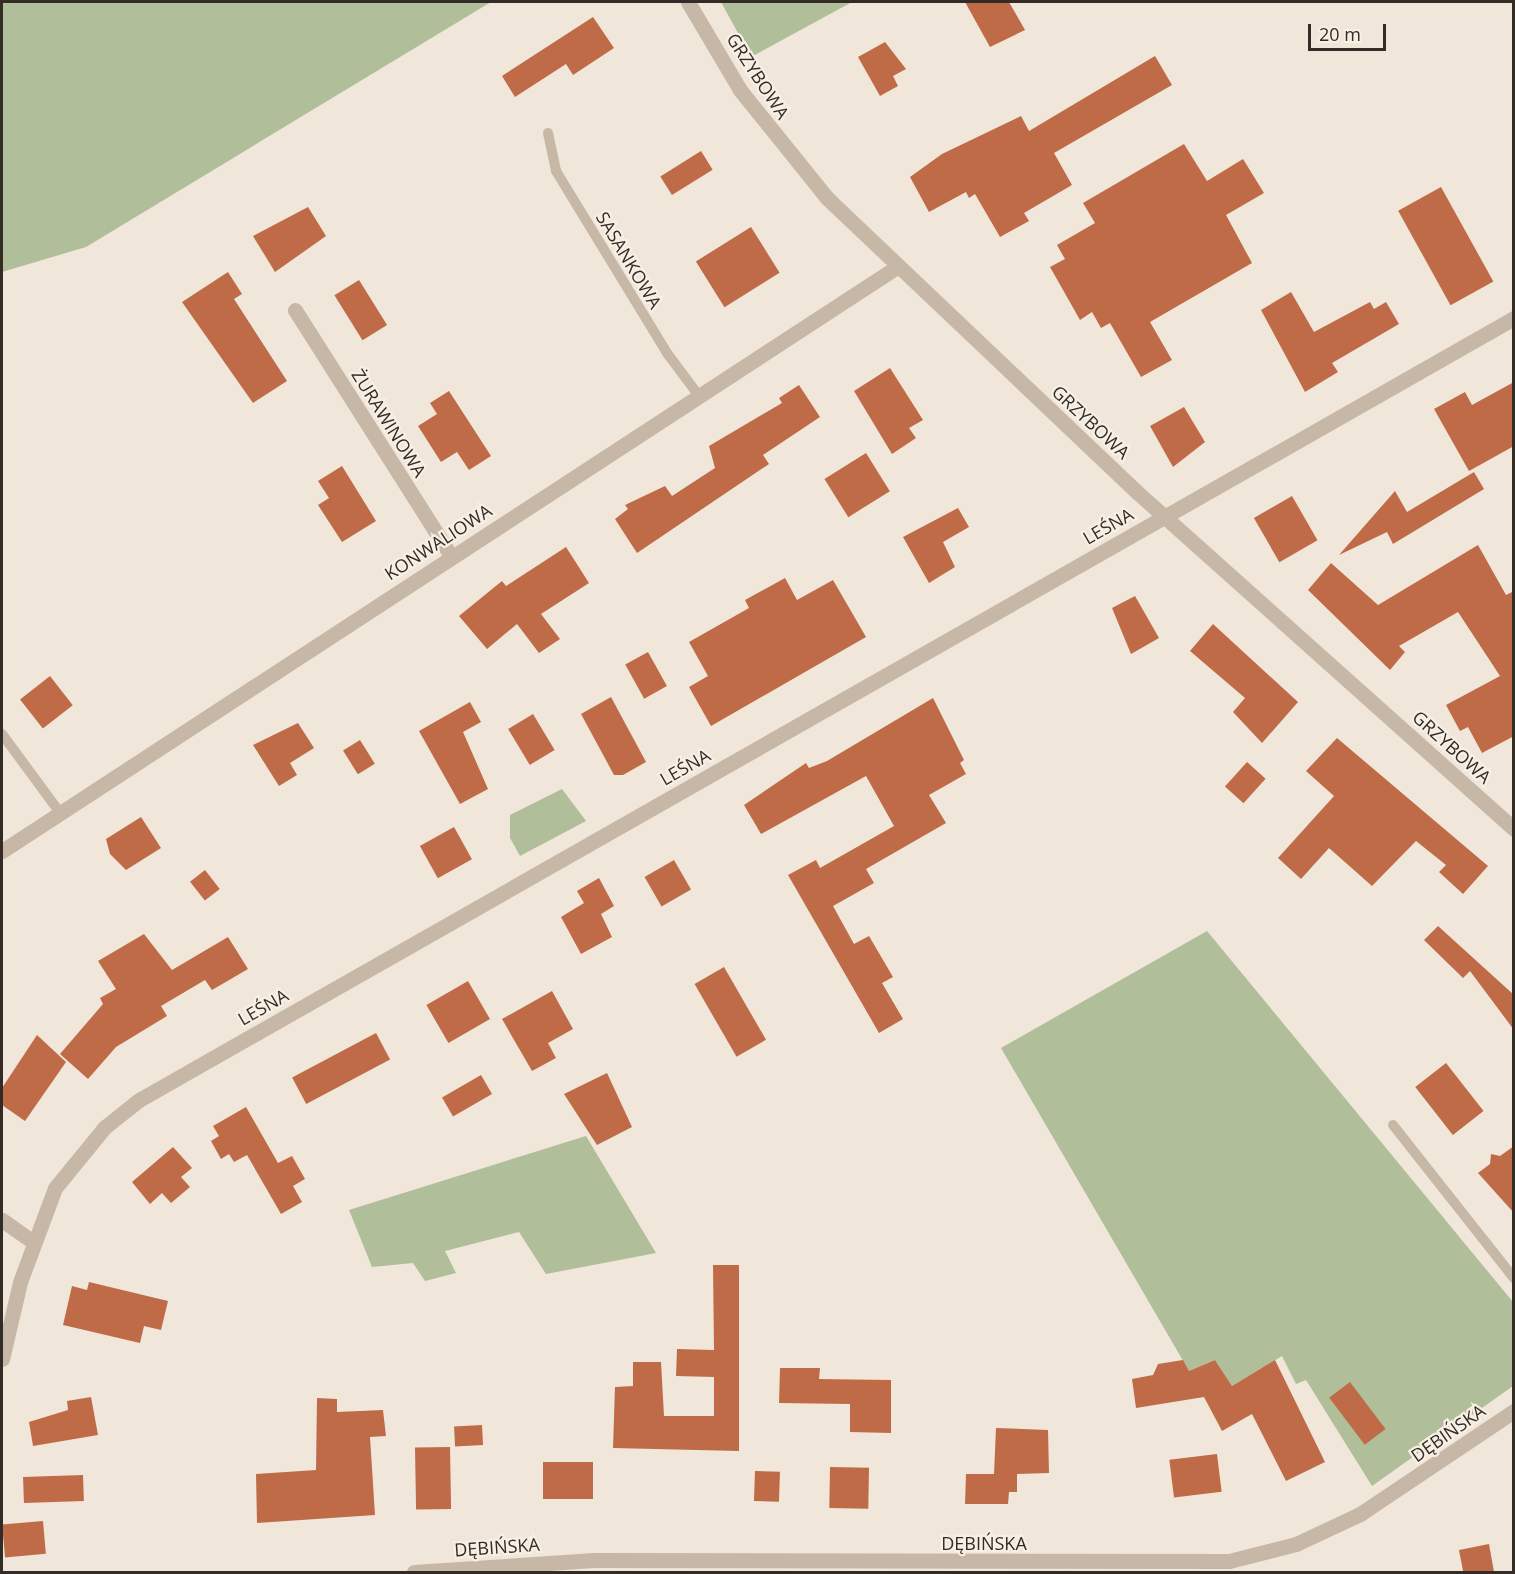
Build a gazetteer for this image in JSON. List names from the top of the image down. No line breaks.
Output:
{"streets":{"street":["GRZYBOWA","ŻURAWINOWA","LEŚNA","KONWALIOWA","DĘBIŃSKA"],"lane":["SASANKOWA"]},"crossings":[["GRZYBOWA","LEŚNA"],["GRZYBOWA","KONWALIOWA"],["SASANKOWA","KONWALIOWA"],["ŻURAWINOWA","KONWALIOWA"]],"scale_bar":"20 m"}
